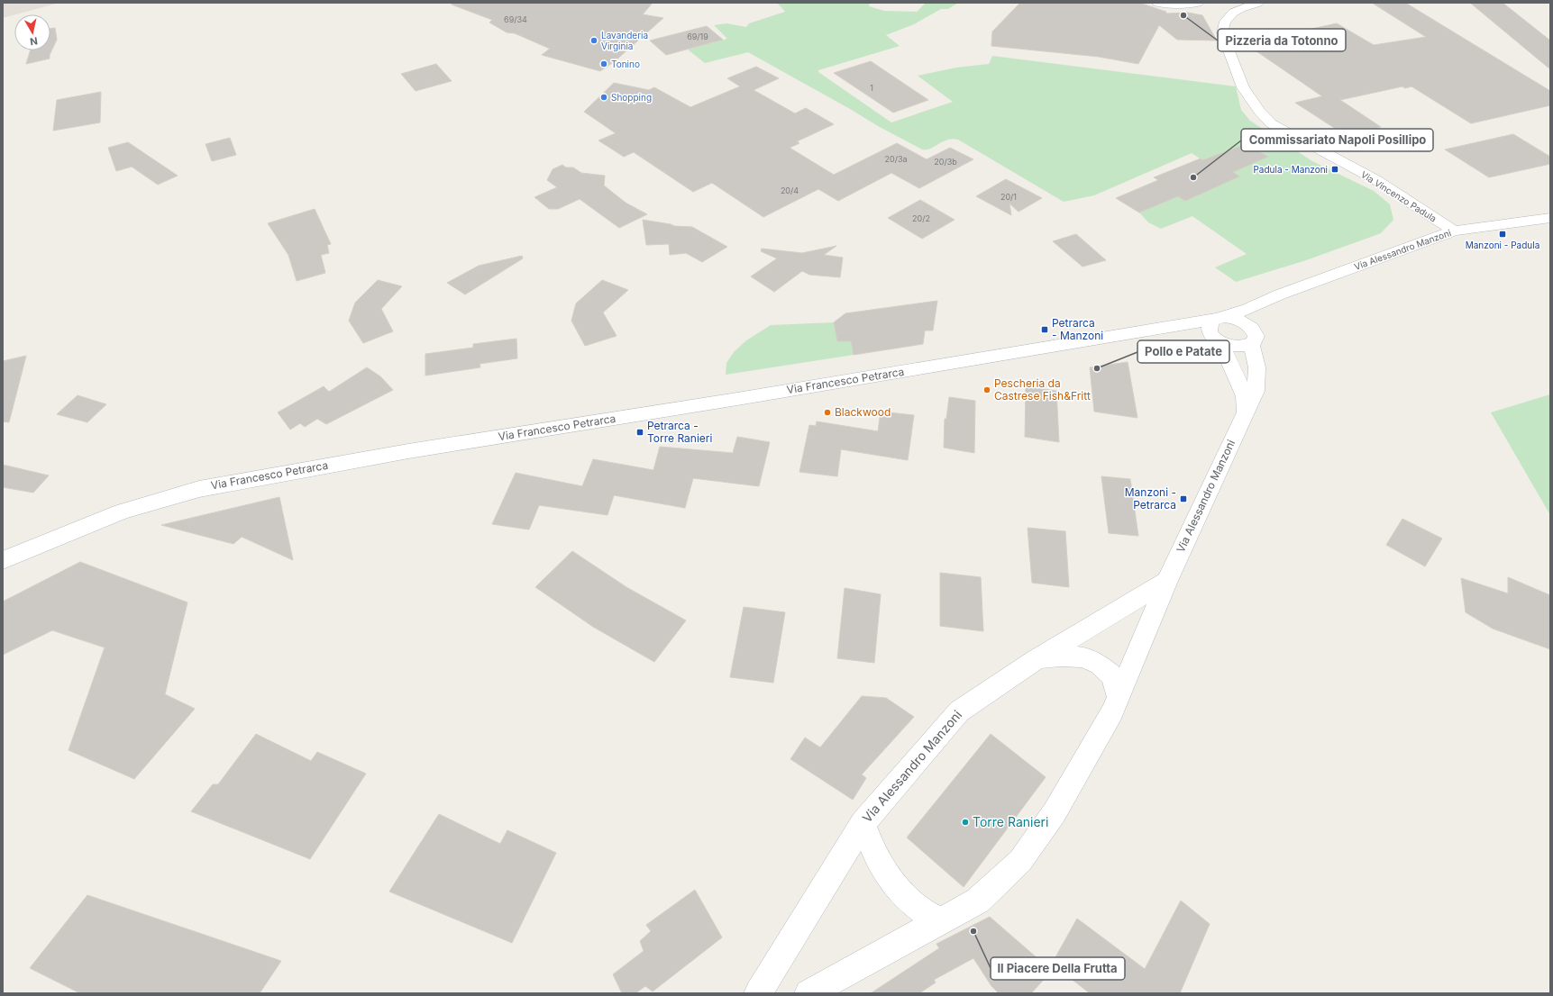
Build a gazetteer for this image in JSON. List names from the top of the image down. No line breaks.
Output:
{"streets":{"street":["Via Vincenzo Padula","Via Alessandro Manzoni","Via Francesco Petrarca"]},"crossings":[["Via Vincenzo Padula","Via Alessandro Manzoni"],["Via Alessandro Manzoni","Via Francesco Petrarca"]],"places":{"other":["Pizzeria da Totonno","Lavanderia Virginia","Tonino","Shopping","Commissariato Napoli Posillipo","Pollo e Patate","Pescheria da Castrese Fish&Fritt","Blackwood","Torre Ranieri","Il Piacere Della Frutta"],"transit":["Padula - Manzoni","Manzoni - Padula","Petrarca - Manzoni","Petrarca - Torre Ranieri","Manzoni - Petrarca"]},"house_numbers":["69/34","69/19","1","20/3a","20/3b","20/4","20/1","20/2"],"north":"bottom"}
